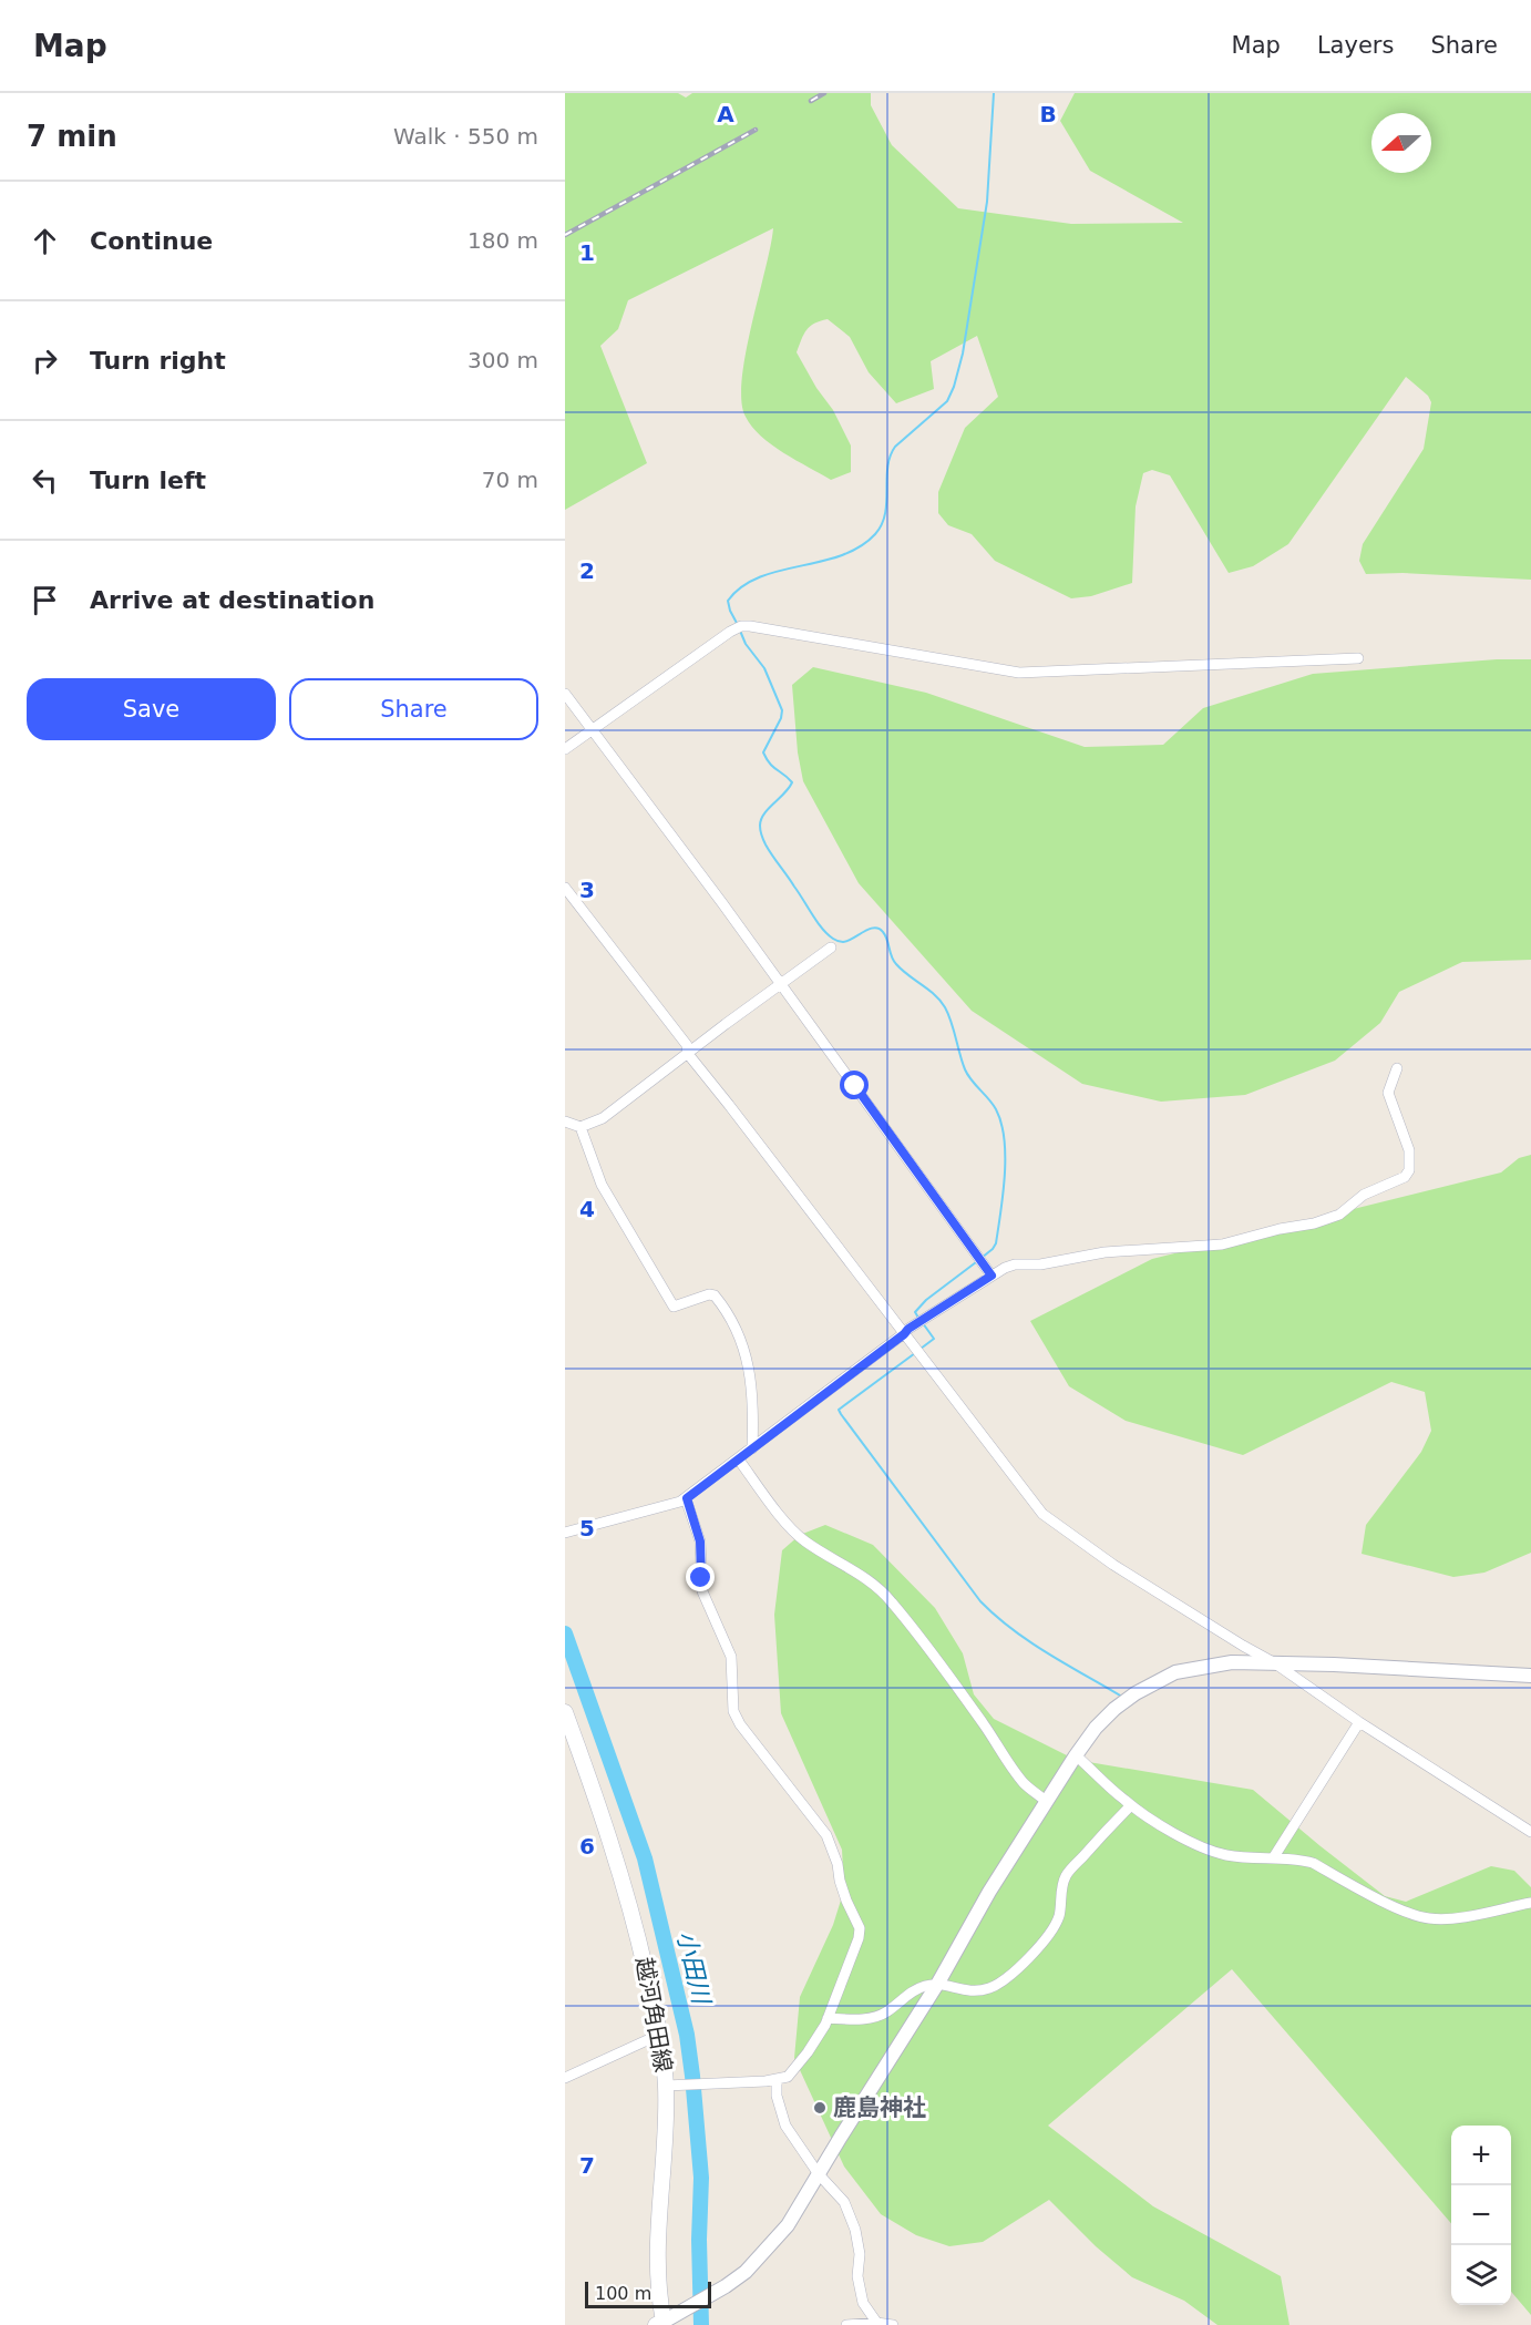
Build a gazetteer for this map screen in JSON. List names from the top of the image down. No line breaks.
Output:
{"streets":{"main road":["越河角田線"]},"water":["小田川"],"places":["鹿島神社"],"scale_bar":"100 m","north":"left","page":{"header":"Map","nav":["Map","Layers","Share"],"heading":["7 min","Walk · 550 m"],"list":[["Continue","180 m"],["Turn right","300 m"],["Turn left","70 m"],"Arrive at destination"],"buttons":["Save","Share"],"map_buttons":["+","−"],"scale":"100 m"},"grid":{"columns":["A","B"],"rows":["1","2","3","4","5","6","7"]}}
